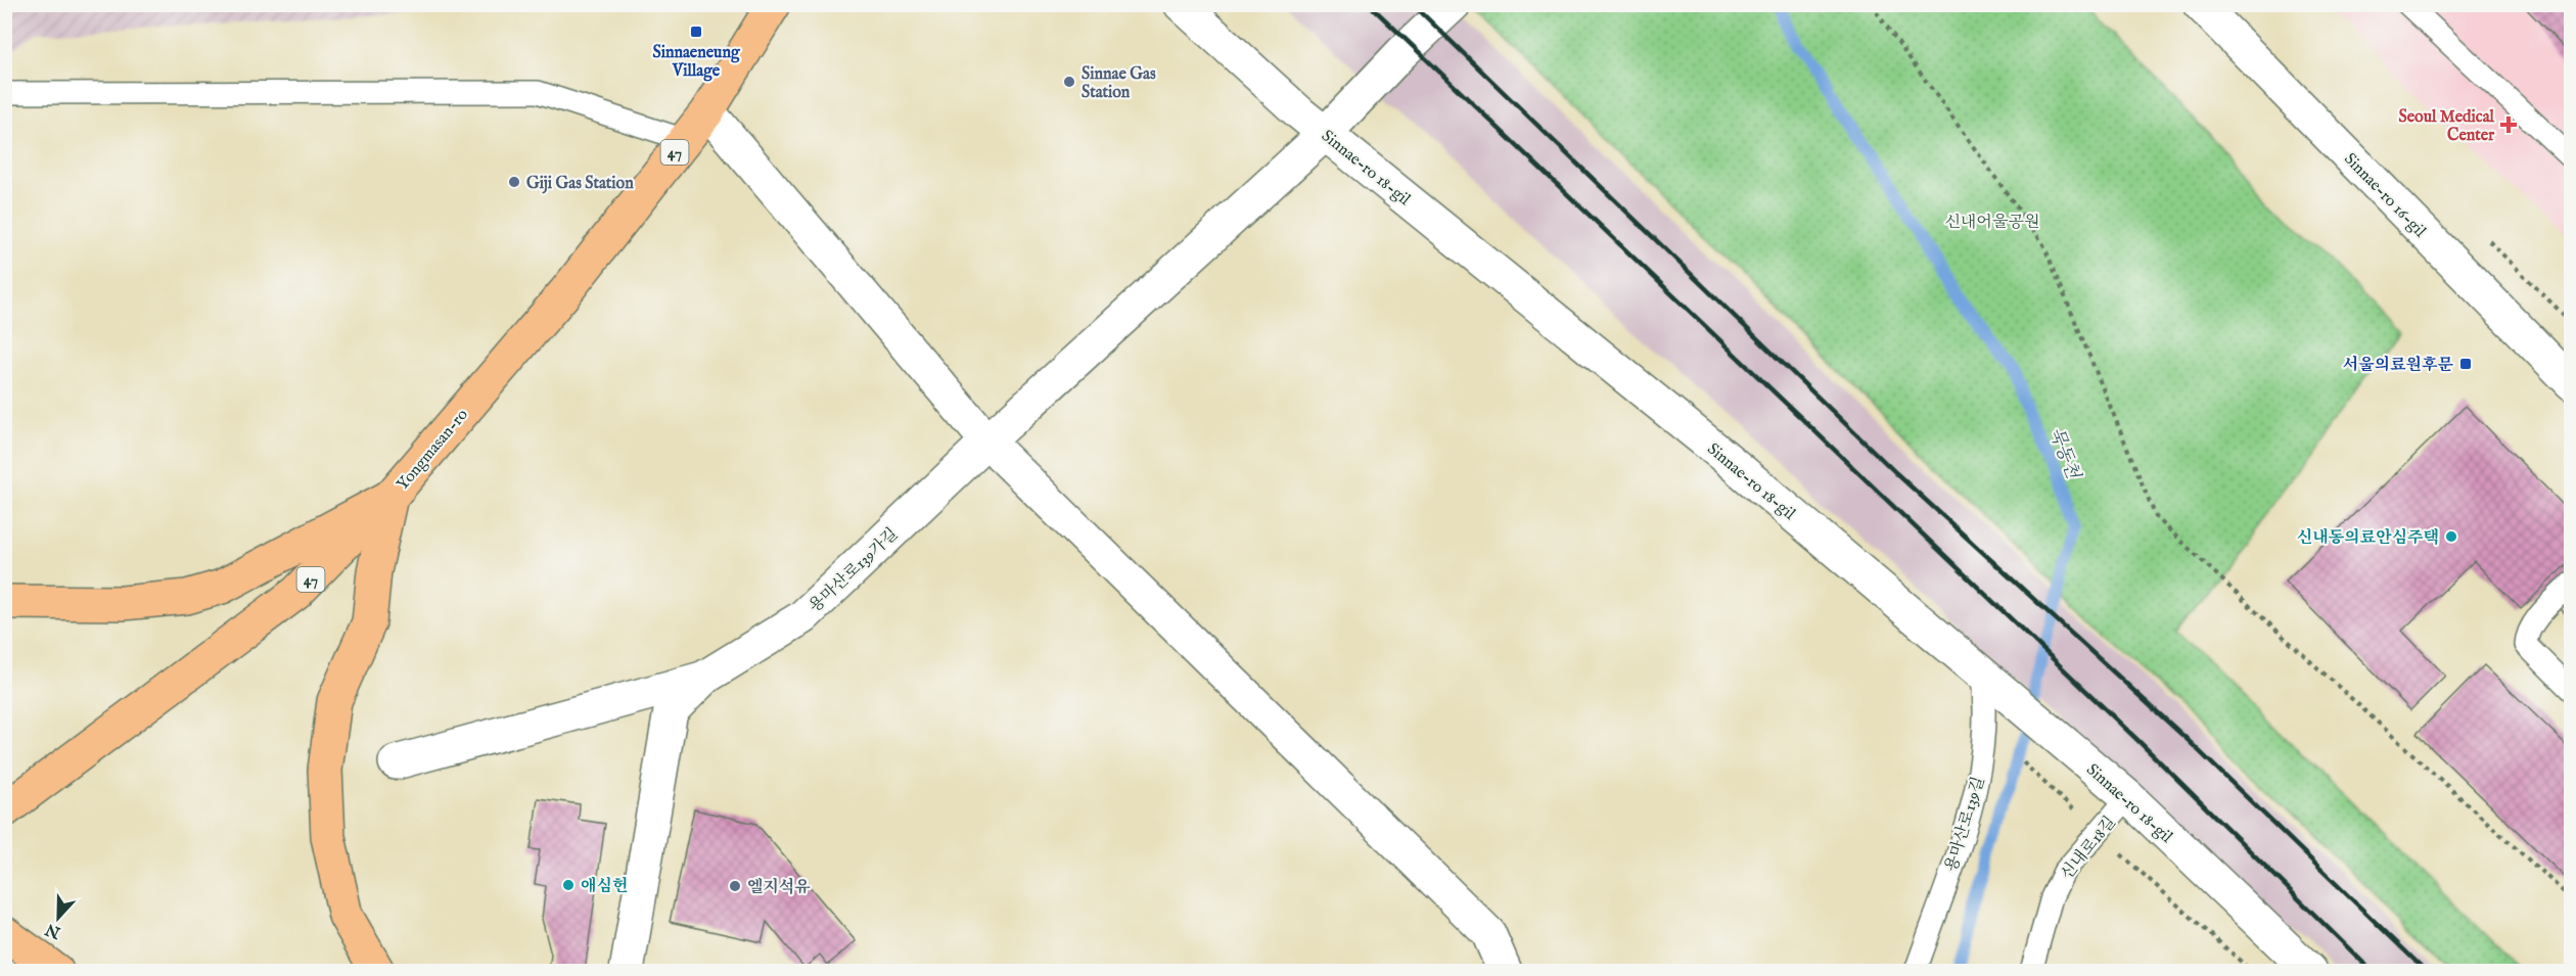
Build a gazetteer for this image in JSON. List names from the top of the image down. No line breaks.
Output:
{"streets":{"main road":["47","Yongmasan-ro"],"street":["Sinnae-ro 18-gil","Sinnae-ro 16-gil","용마산로139가길"],"lane":["용마산로139길","신내로18길"]},"crossings":[["Sinnae-ro 18-gil","용마산로139가길"],["Sinnae-ro 18-gil","용마산로139길"],["Sinnae-ro 18-gil","신내로18길"]],"water":["묵동천"],"parks":["신내어울공원"],"places":{"transit":["Sinnaeneung Village","서울의료원후문"],"other":["Sinnae Gas Station","Giji Gas Station","신내동의료안심주택","애심헌","엘지석유"],"health":["Seoul Medical Center"]},"north":"bottom"}
